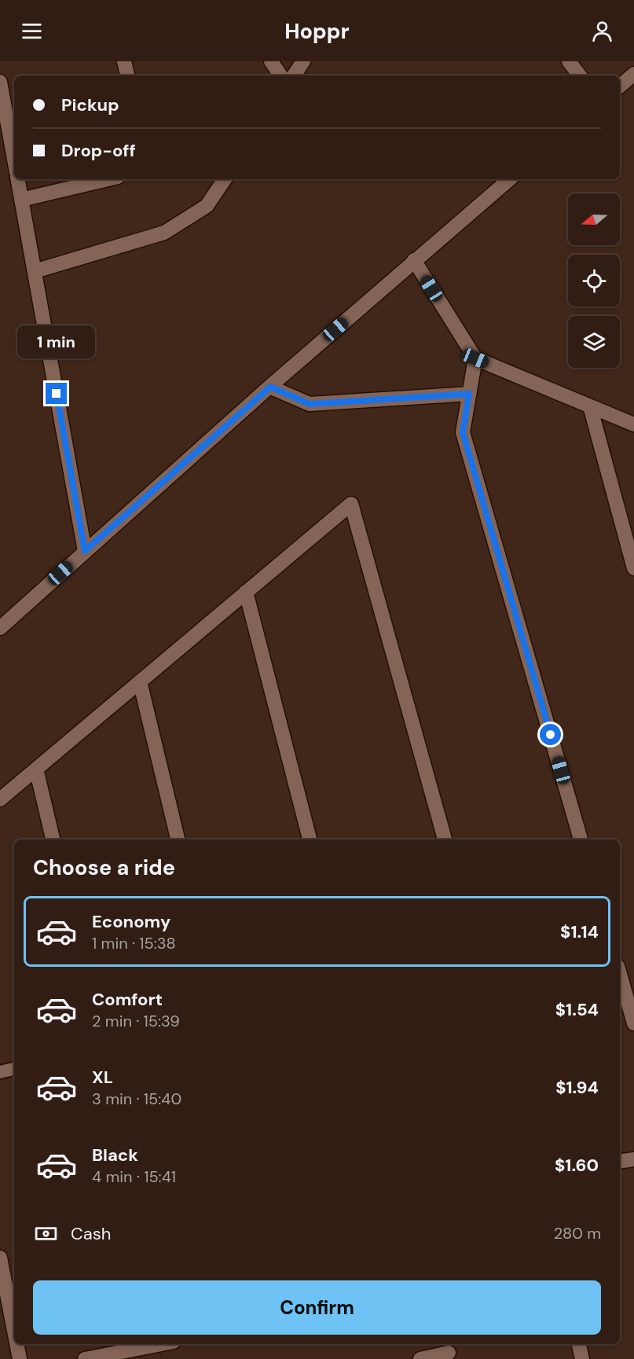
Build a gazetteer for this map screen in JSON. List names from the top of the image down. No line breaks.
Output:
{"north":"left","page":{"header":"Hoppr","banner":["Pickup","Drop-off"],"bubble":"1 min","heading":"Choose a ride","list":[{"name":"Economy","note":"1 min · 15:38","value":"$1.14"},{"name":"Comfort","note":"2 min · 15:39","value":"$1.54"},{"name":"XL","note":"3 min · 15:40","value":"$1.94"},{"name":"Black","note":"4 min · 15:41","value":"$1.60"}],"pay":["Cash","280 m"],"buttons":"Confirm"}}
